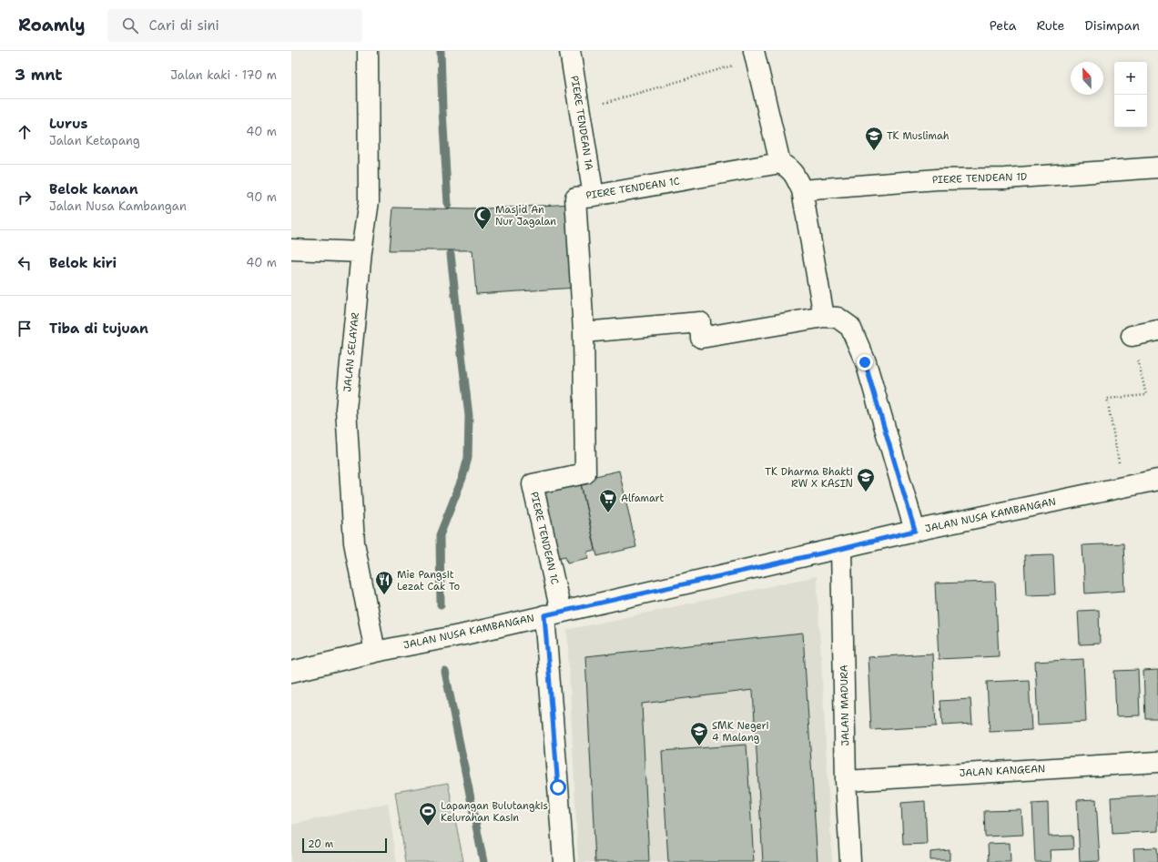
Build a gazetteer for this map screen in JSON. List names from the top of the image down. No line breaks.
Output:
{"streets":{"street":["PIERE TENDEAN 1A","PIERE TENDEAN 1D","PIERE TENDEAN 1C","JALAN SELAYAR","JALAN NUSA KAMBANGAN","JALAN MADURA","JALAN KANGEAN"]},"crossings":[["PIERE TENDEAN 1A","PIERE TENDEAN 1C"],["PIERE TENDEAN 1C","JALAN NUSA KAMBANGAN"],["JALAN SELAYAR","JALAN NUSA KAMBANGAN"],["JALAN NUSA KAMBANGAN","JALAN MADURA"],["JALAN MADURA","JALAN KANGEAN"]],"places":{"school or university":["TK Muslimah","TK Dharma Bhakti RW X KASIN","SMK Negeri 4 Malang"],"mosque":["Masjid An Nur Jagalan"],"supermarket":["Alfamart"],"restaurant":["Mie Pangsit Lezat Cak To"],"sports":["Lapangan Bulutangkis Kelurahan Kasin"]},"scale_bar":"20 m","north":"top","page":{"header":"Roamly","search":"Cari di sini","nav":["Peta","Rute","Disimpan"],"heading":["3 mnt","Jalan kaki · 170 m"],"map_buttons":["+","−"],"list":[["Lurus","Jalan Ketapang","40 m"],["Belok kanan","Jalan Nusa Kambangan","90 m"],["Belok kiri","40 m"],"Tiba di tujuan"],"scale":"20 m"}}
